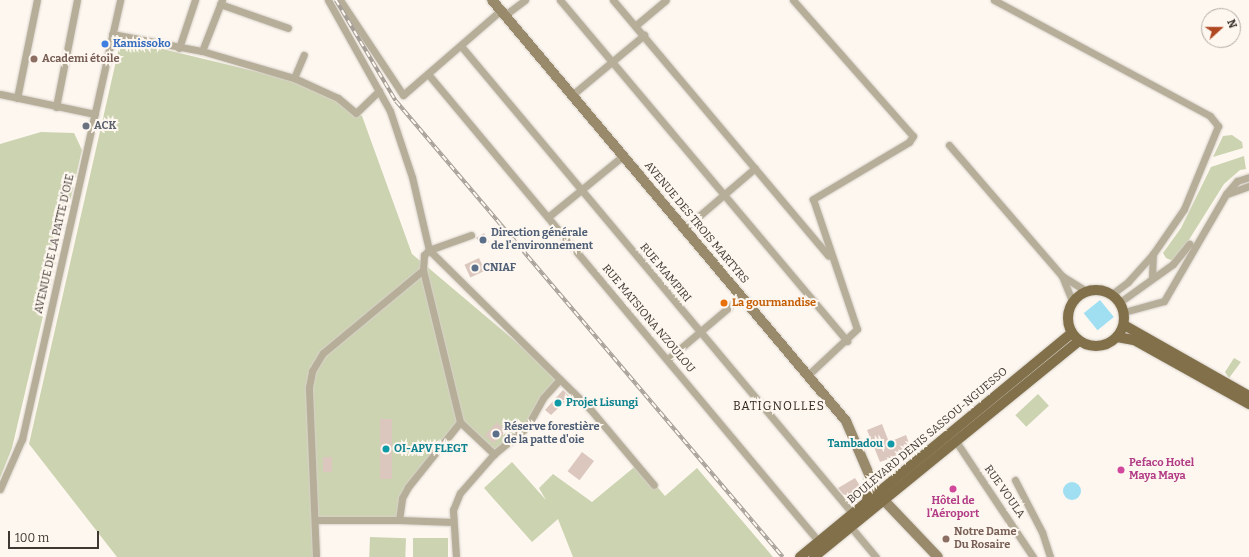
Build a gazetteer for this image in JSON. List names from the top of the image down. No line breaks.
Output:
{"streets":{"main road":["AVENUE DES TROIS MARTYRS","BOULEVARD DENIS SASSOU-NGUESSO"],"street":["AVENUE DE LA PATTE D'OIE","RUE MAMPIRI","RUE MATSIONA NZOULOU","RUE VOULA"]},"crossings":[["AVENUE DES TROIS MARTYRS","BOULEVARD DENIS SASSOU-NGUESSO"],["RUE MAMPIRI","BOULEVARD DENIS SASSOU-NGUESSO"],["RUE MATSIONA NZOULOU","BOULEVARD DENIS SASSOU-NGUESSO"],["BOULEVARD DENIS SASSOU-NGUESSO","RUE VOULA"]],"districts":["BATIGNOLLES"],"places":["Kamissoko","Academi étoile","ACK","Direction générale de l'environnement","CNIAF","La gourmandise","Projet Lisungi","Réserve forestière de la patte d'oie","Tambadou","OI-APV FLEGT","Pefaco Hotel Maya Maya","Hôtel de l'Aéroport","Notre Dame Du Rosaire"],"scale_bar":"100 m","north":"right"}
